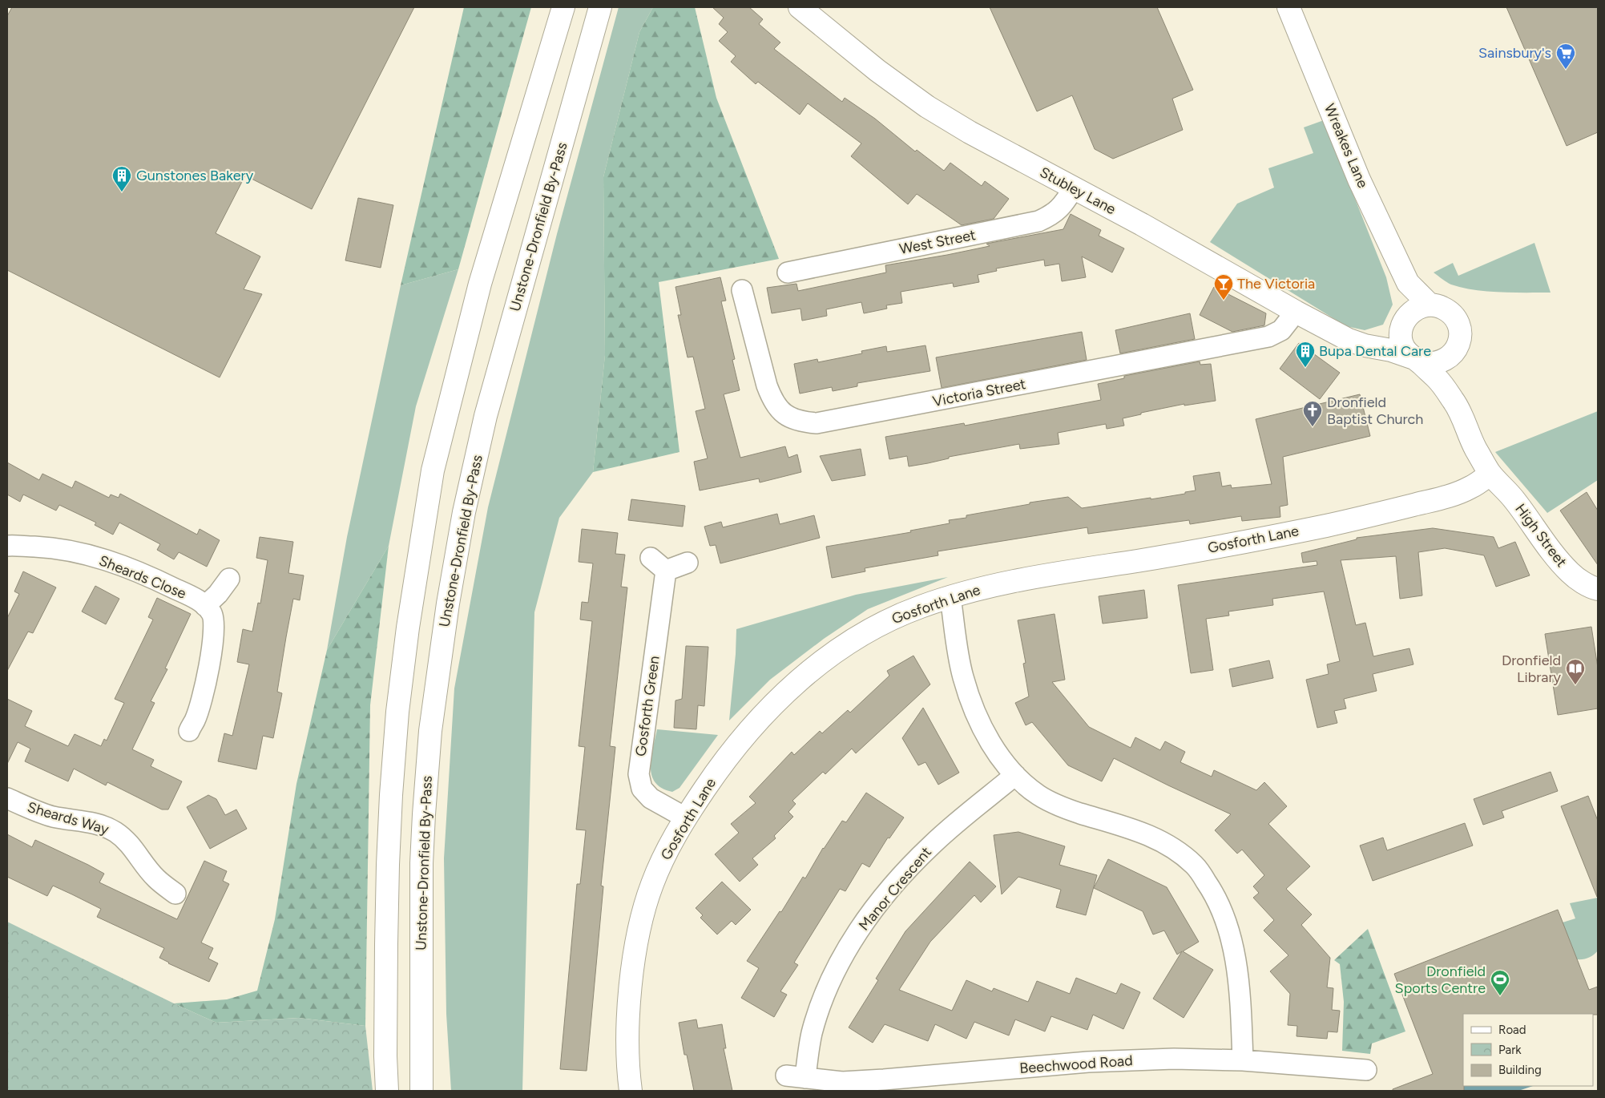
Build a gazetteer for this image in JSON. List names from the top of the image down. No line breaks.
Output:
{"streets":{"main road":["Wreakes Lane","Stubley Lane","Unstone-Dronfield By-Pass","High Street","Gosforth Lane"],"street":["West Street","Victoria Street","Sheards Close","Gosforth Green","Sheards Way","Manor Crescent","Beechwood Road"]},"crossings":[["Wreakes Lane","Stubley Lane"],["Wreakes Lane","High Street"],["Wreakes Lane","Gosforth Lane"],["Stubley Lane","West Street"],["Stubley Lane","Victoria Street"],["High Street","Gosforth Lane"],["Gosforth Lane","Gosforth Green"],["Manor Crescent","Beechwood Road"]],"places":{"supermarket":["Sainsbury's"],"building":["Gunstones Bakery","Bupa Dental Care"],"bar":["The Victoria"],"church":["Dronfield Baptist Church"],"library":["Dronfield Library"],"sports":["Dronfield Sports Centre"]},"legend":["Road","Park","Building"]}
